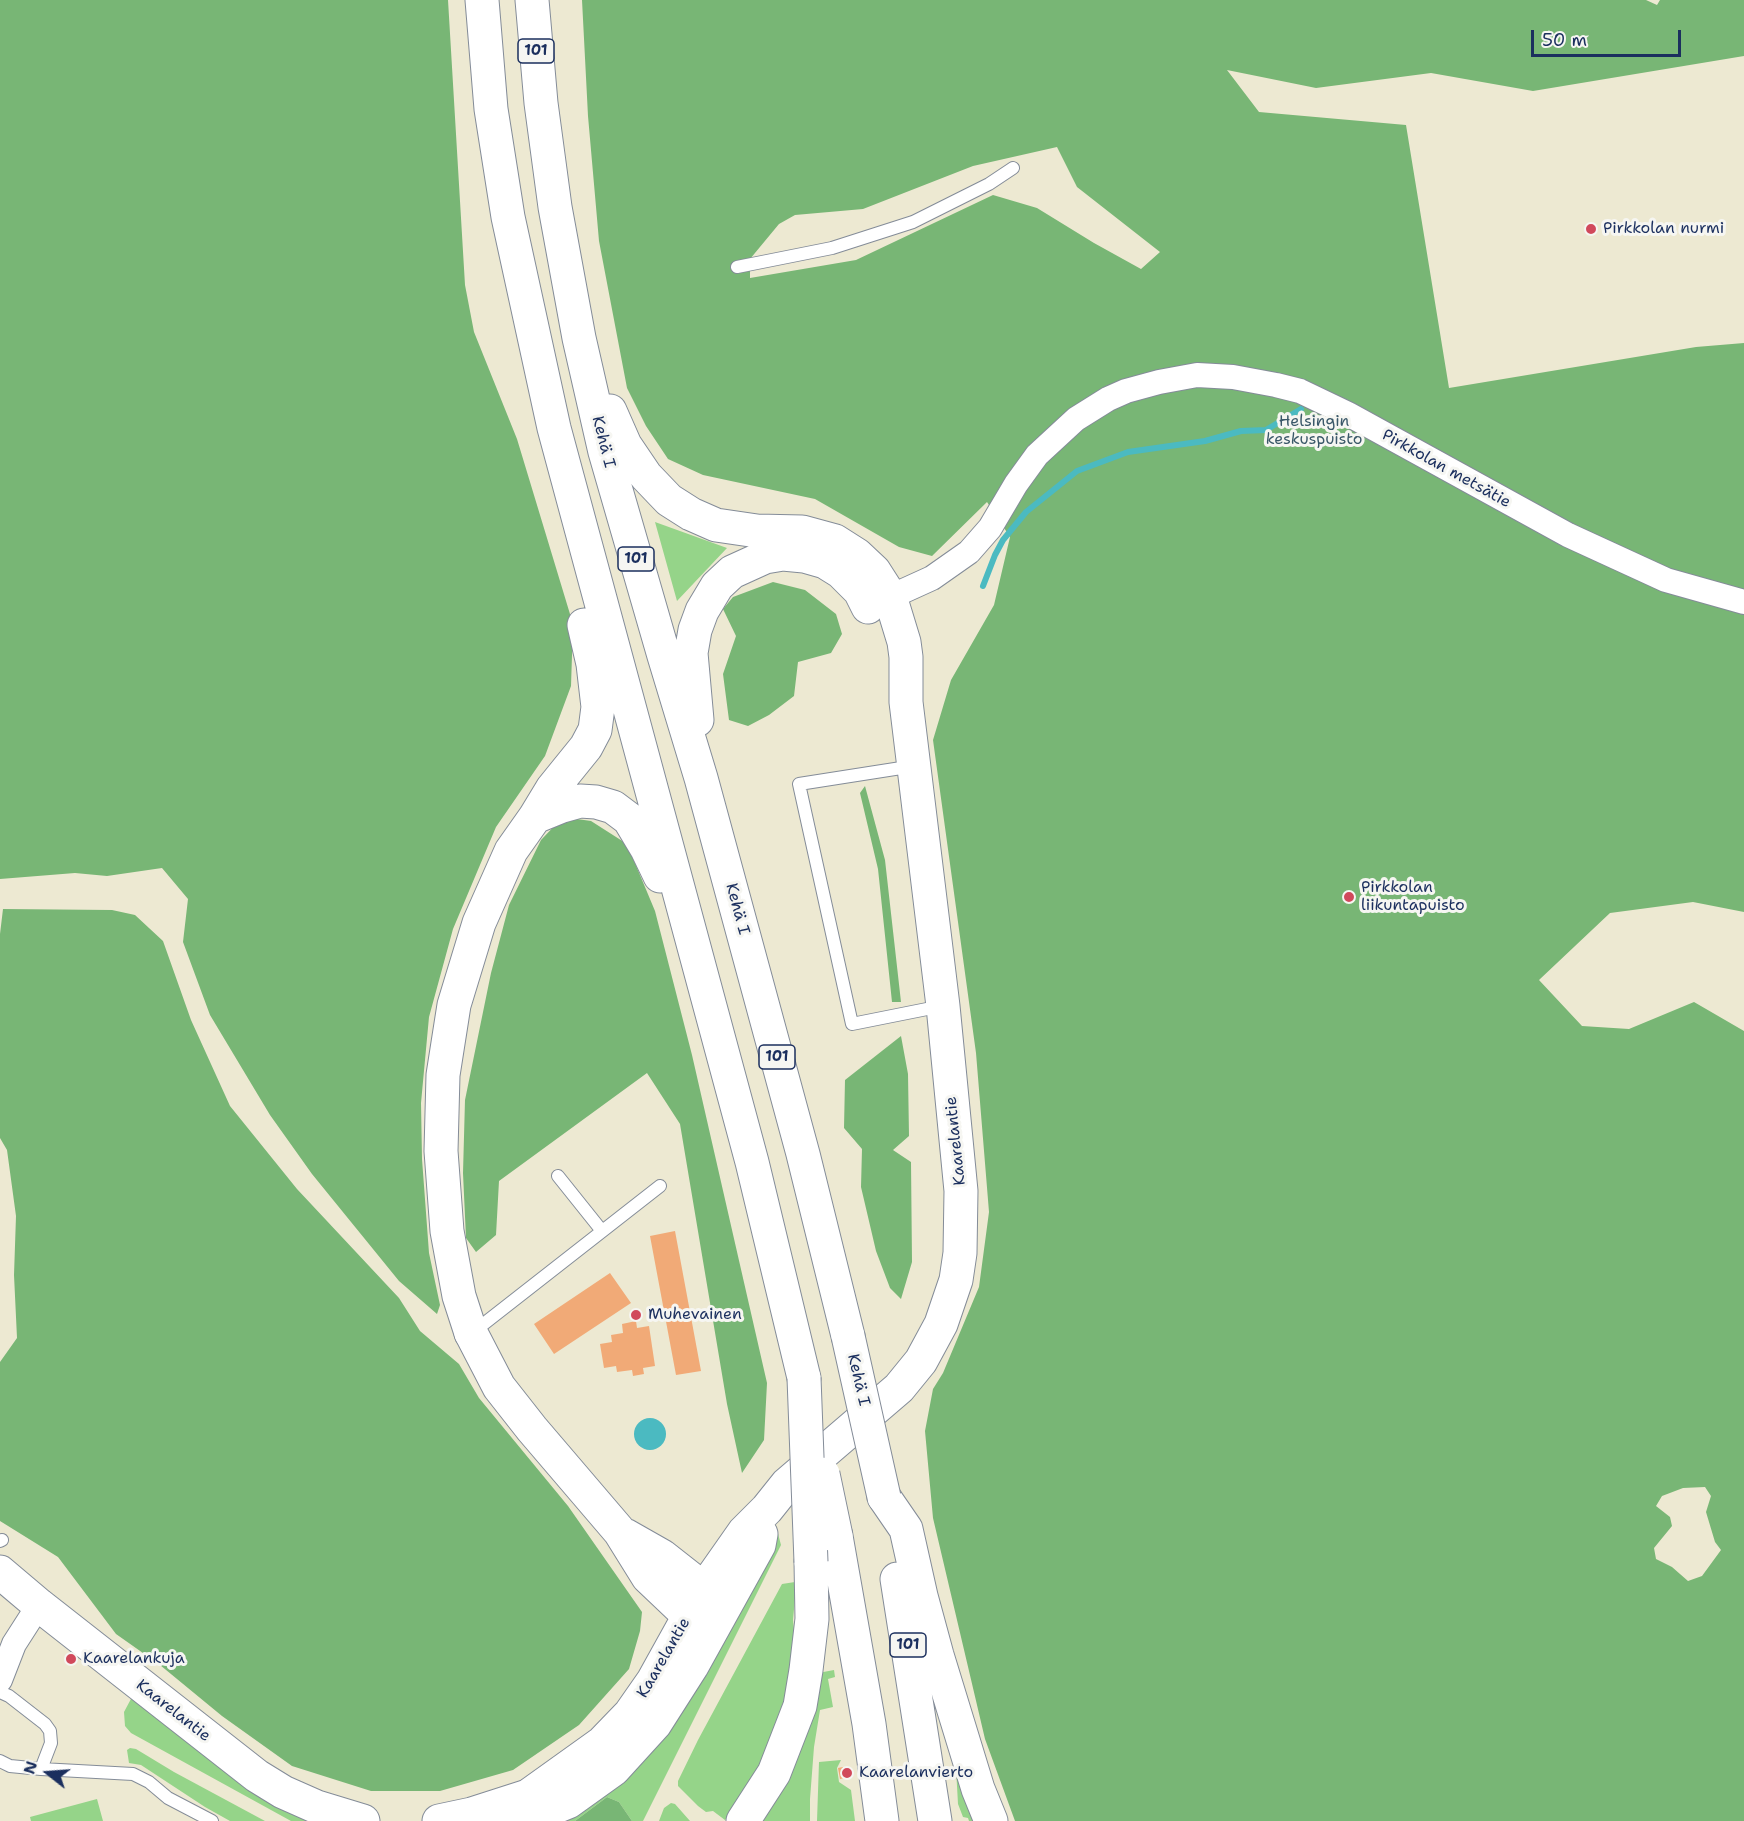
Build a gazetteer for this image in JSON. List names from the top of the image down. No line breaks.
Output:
{"streets":{"main road":["101","Kehä I","Kaarelantie"],"street":["Pirkkolan metsätie"]},"crossings":[["Pirkkolan metsätie","Kaarelantie"]],"parks":["Helsingin keskuspuisto"],"places":["Pirkkolan nurmi","Pirkkolan liikuntapuisto","Muhevainen","Kaarelankuja","Kaarelanvierto"],"scale_bar":"50 m","north":"left"}
